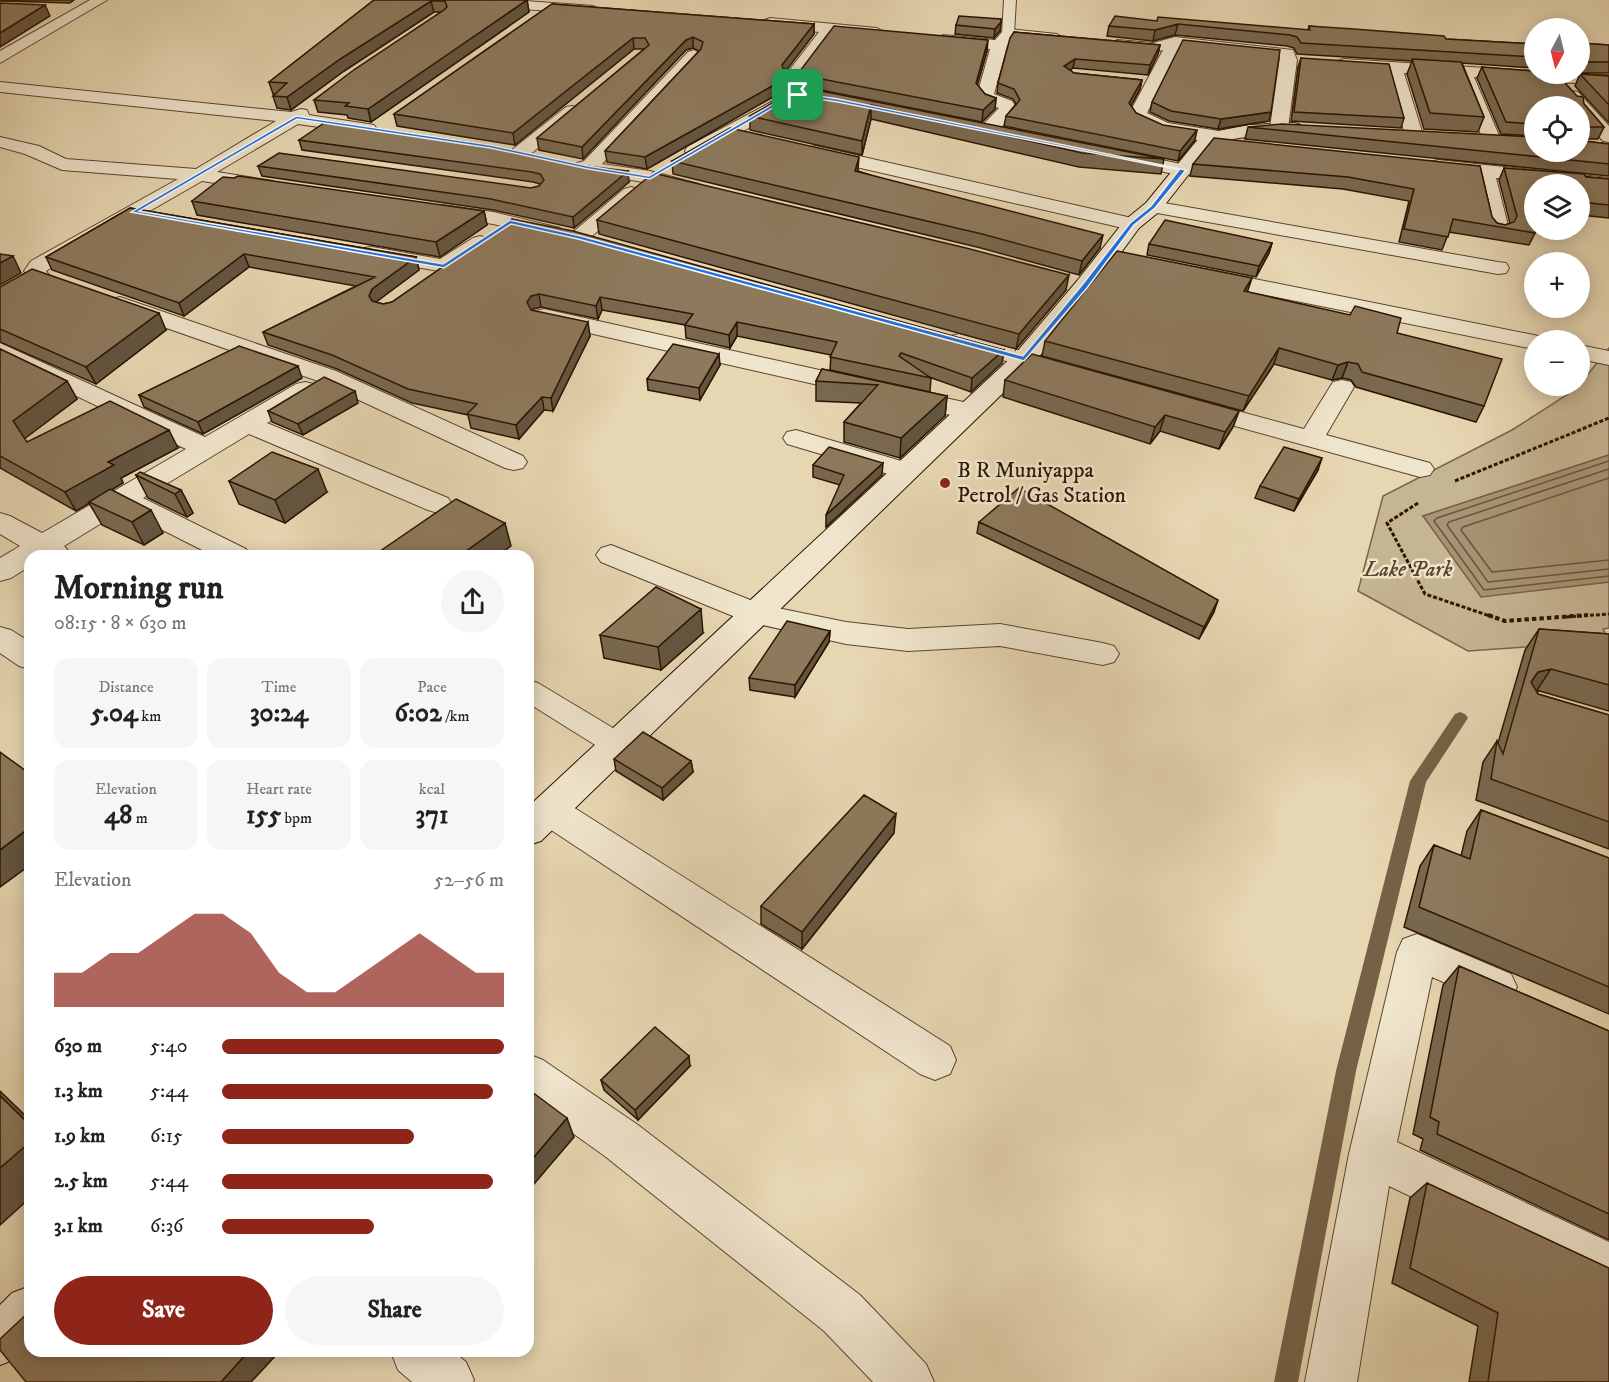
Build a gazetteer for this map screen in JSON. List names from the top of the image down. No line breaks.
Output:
{"parks":["Lake Park"],"places":["B R Muniyappa Petrol / Gas Station"],"north":"bottom","page":{"map_buttons":["+","−"],"heading":["Morning run","08:15 · 8 × 630 m"],"stats":[["Distance","5.04 km"],["Time","30:24"],["Pace","6:02 /km"],["Elevation","48 m"],["Heart rate","155 bpm"],["kcal","371"]],"chart":["Elevation","52–56 m"],"list":[{"name":"630 m","note":"5:40"},{"name":"1.3 km","note":"5:44"},{"name":"1.9 km","note":"6:15"},{"name":"2.5 km","note":"5:44"},{"name":"3.1 km","note":"6:36"}],"buttons":["Save","Share"]}}
